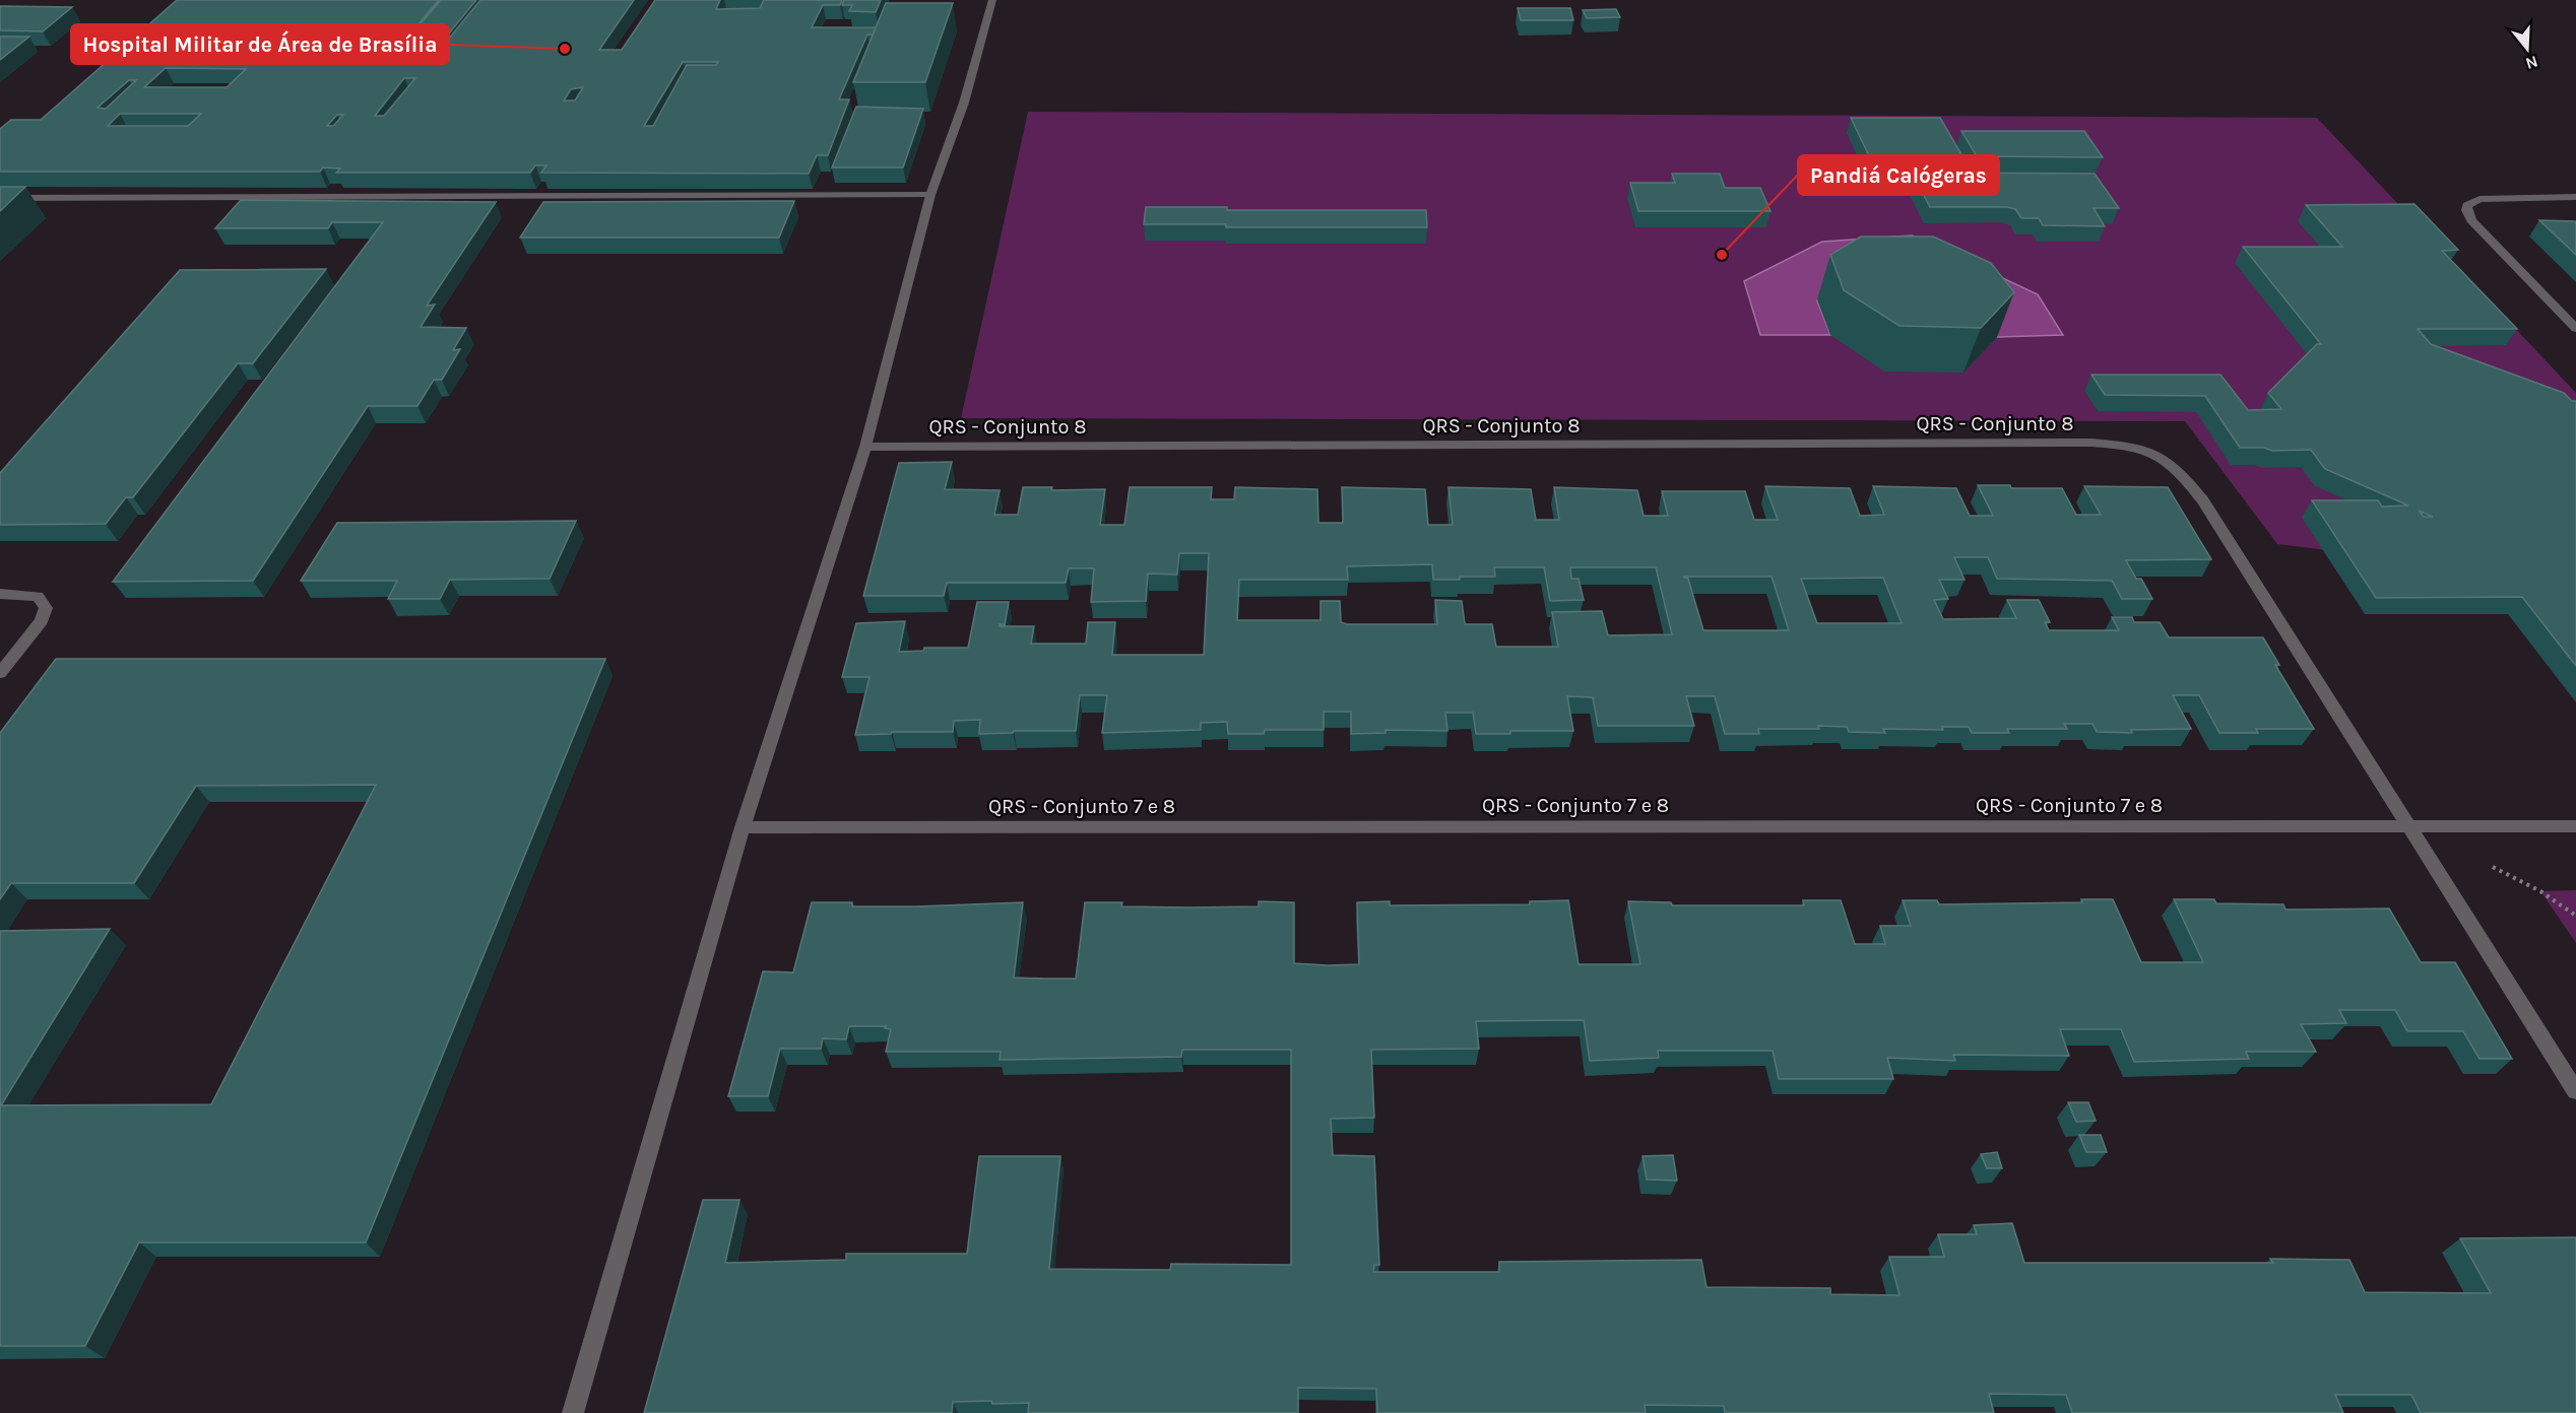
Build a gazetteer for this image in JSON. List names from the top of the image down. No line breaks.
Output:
{"streets":{"street":["QRS - Conjunto 8","QRS - Conjunto 7 e 8"]},"crossings":[["QRS - Conjunto 8","QRS - Conjunto 7 e 8"]],"places":["Hospital Militar de Área de Brasília","Pandiá Calógeras"],"north":"bottom"}
